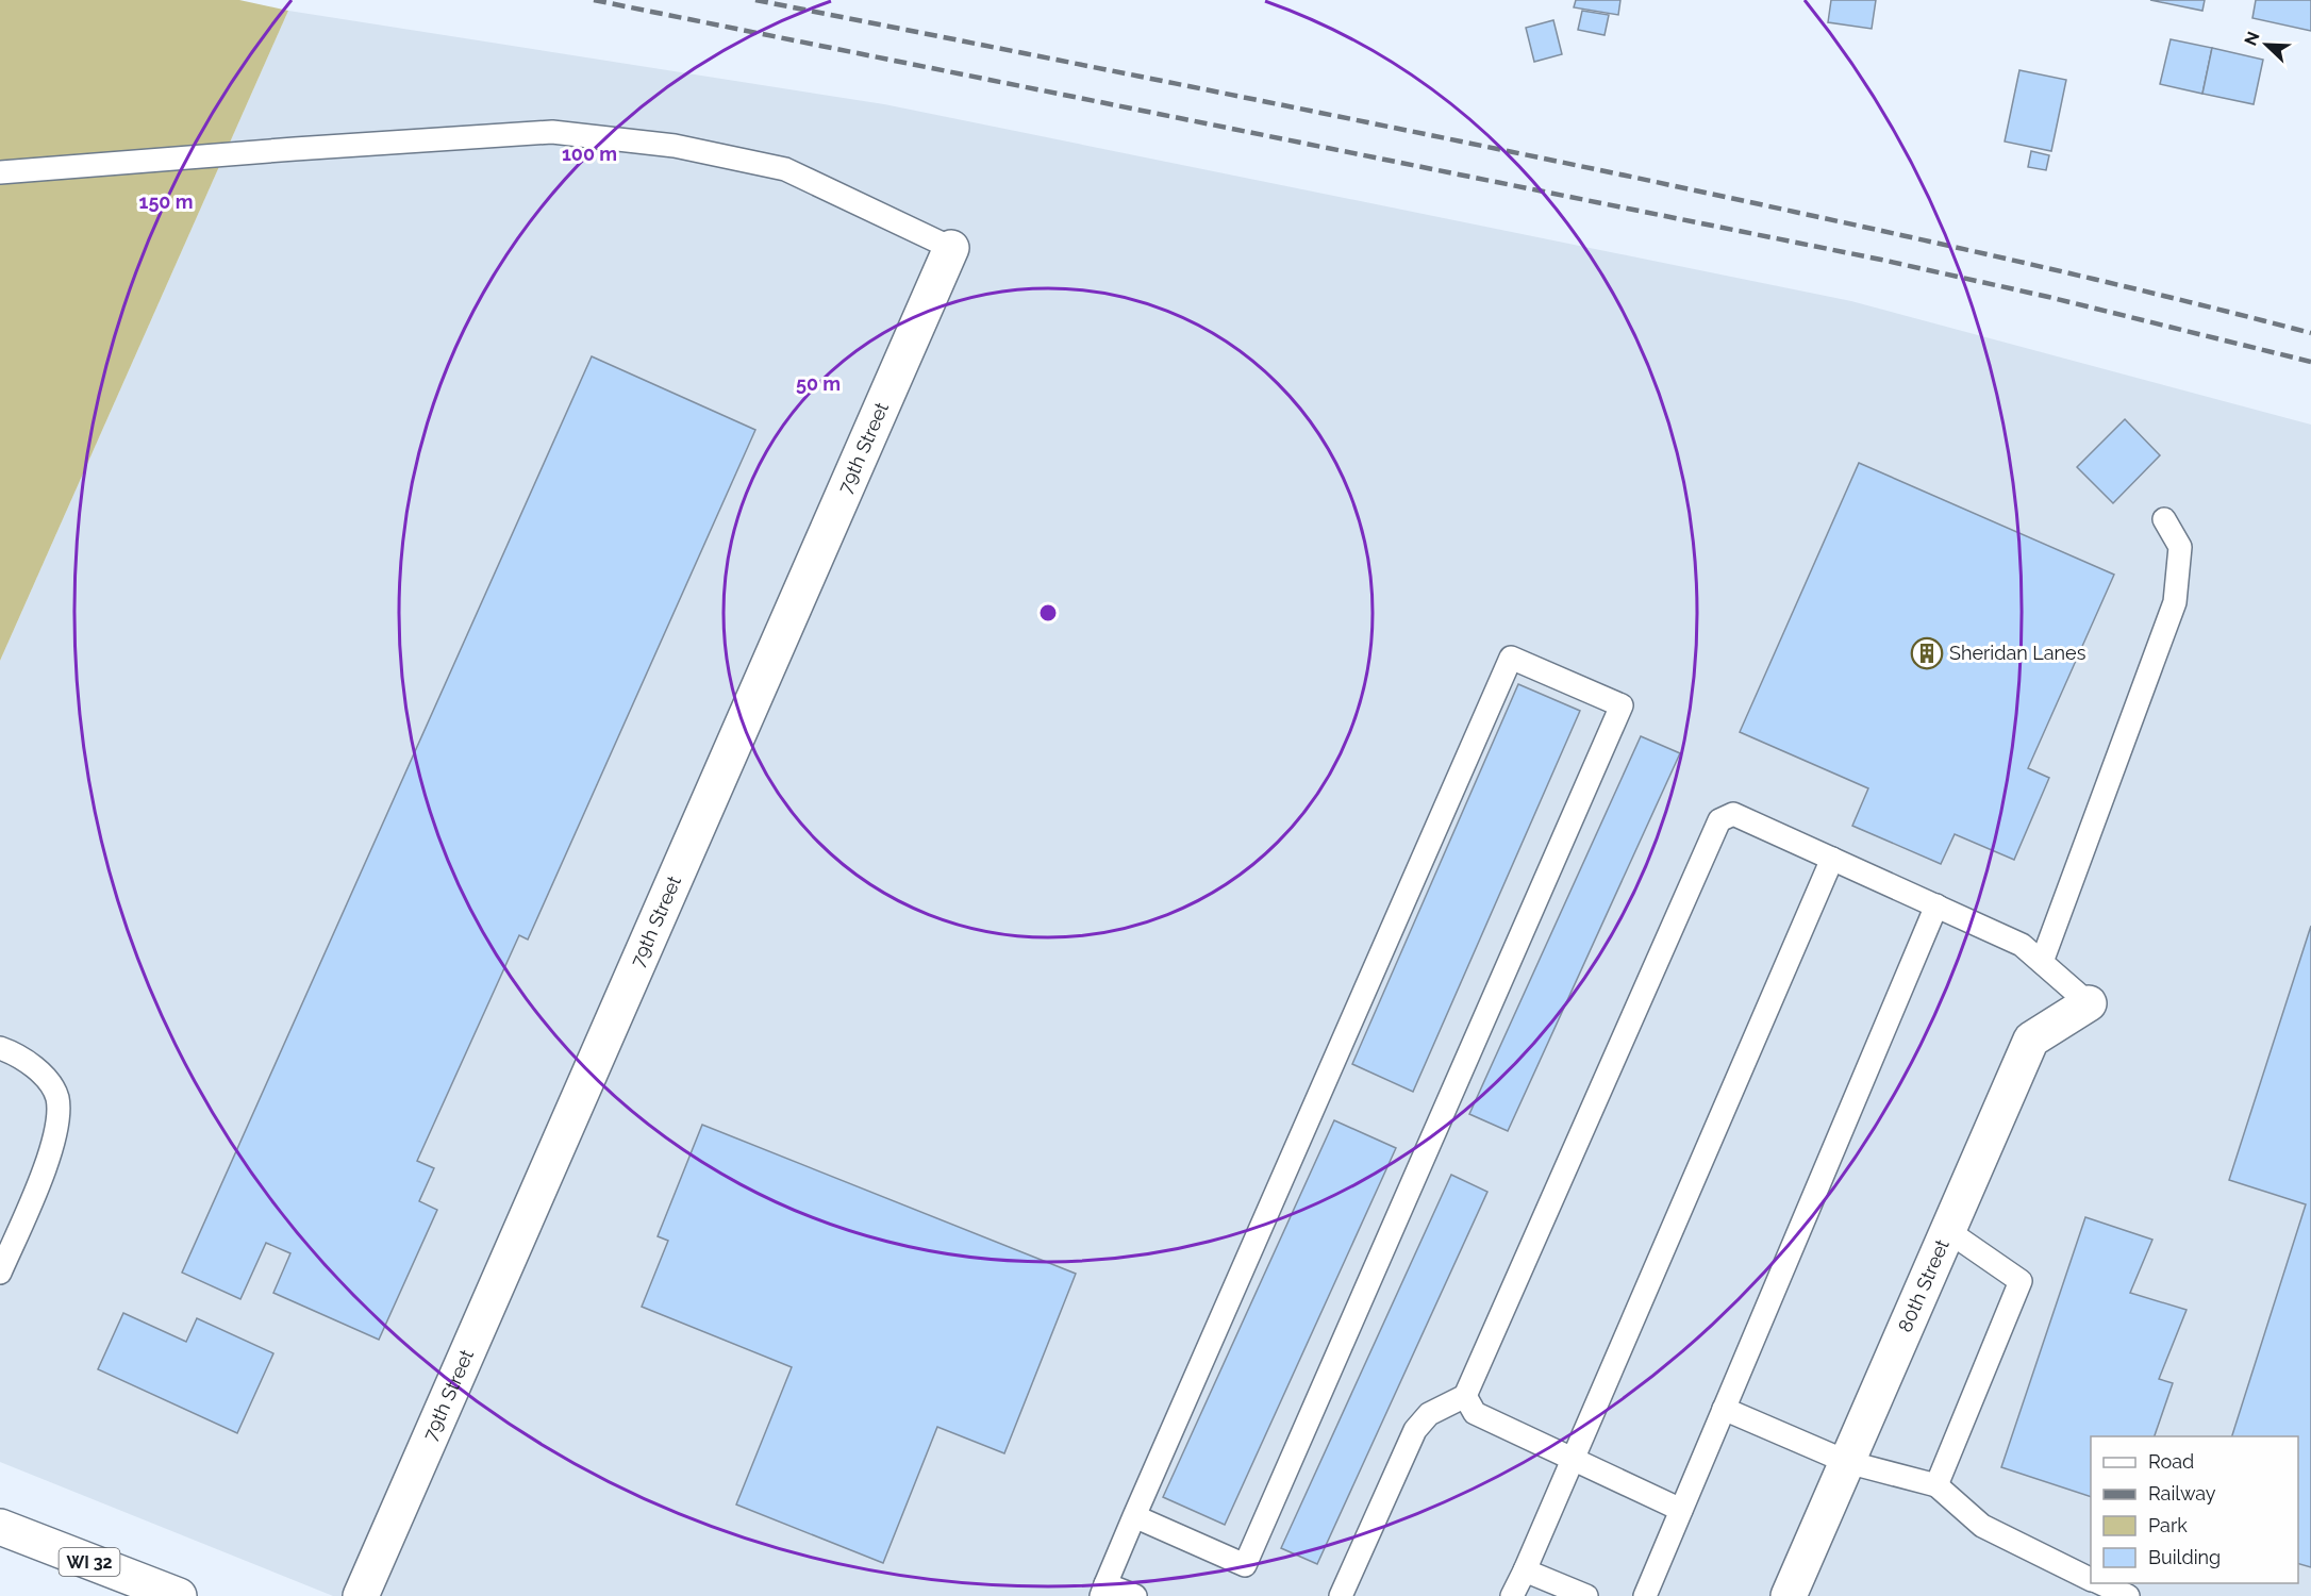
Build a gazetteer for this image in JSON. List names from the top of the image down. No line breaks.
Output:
{"streets":{"street":["79th Street","80th Street","WI 32"]},"places":{"building":["Sheridan Lanes"]},"legend":["Road","Railway","Park","Building"],"north":"top left","rings":["100 m","150 m","50 m"]}
